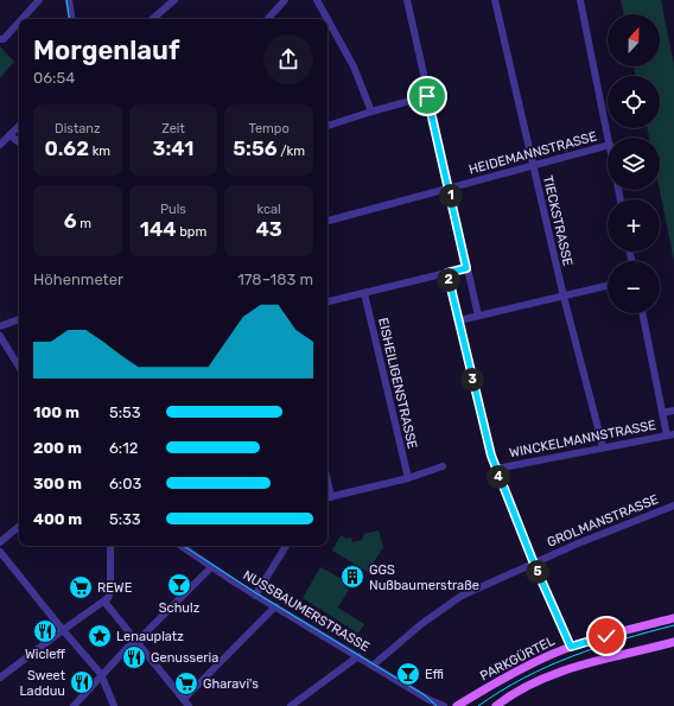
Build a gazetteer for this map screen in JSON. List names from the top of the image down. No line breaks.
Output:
{"streets":{"main road":["PARKGÜRTEL"],"street":["HEIDEMANNSTRASSE","TIECKSTRASSE","EISHEILIGENSTRASSE","WINCKELMANNSTRASSE","GROLMANSTRASSE","NUSSBAUMERSTRASSE"]},"crossings":[["HEIDEMANNSTRASSE","TIECKSTRASSE"],["TIECKSTRASSE","WINCKELMANNSTRASSE"],["GROLMANSTRASSE","NUSSBAUMERSTRASSE"]],"places":{"building":["GGS Nußbaumerstraße"],"bar":["Schulz","Effi"],"supermarket":["REWE","Gharavi's"],"restaurant":["Wicleff","Genusseria","Sweet Ladduu"],"place":["Lenauplatz"]},"north":"top","page":{"map_buttons":["+","−"],"heading":["Morgenlauf","06:54"],"stats":[["Distanz","0.62 km"],["Zeit","3:41"],["Tempo","5:56 /km"],["6 m"],["Puls","144 bpm"],["kcal","43"]],"pins":["1","2","3","4","5"],"chart":["Höhenmeter","178–183 m"],"list":[{"name":"100 m","note":"5:53"},{"name":"200 m","note":"6:12"},{"name":"300 m","note":"6:03"},{"name":"400 m","note":"5:33"}]}}
